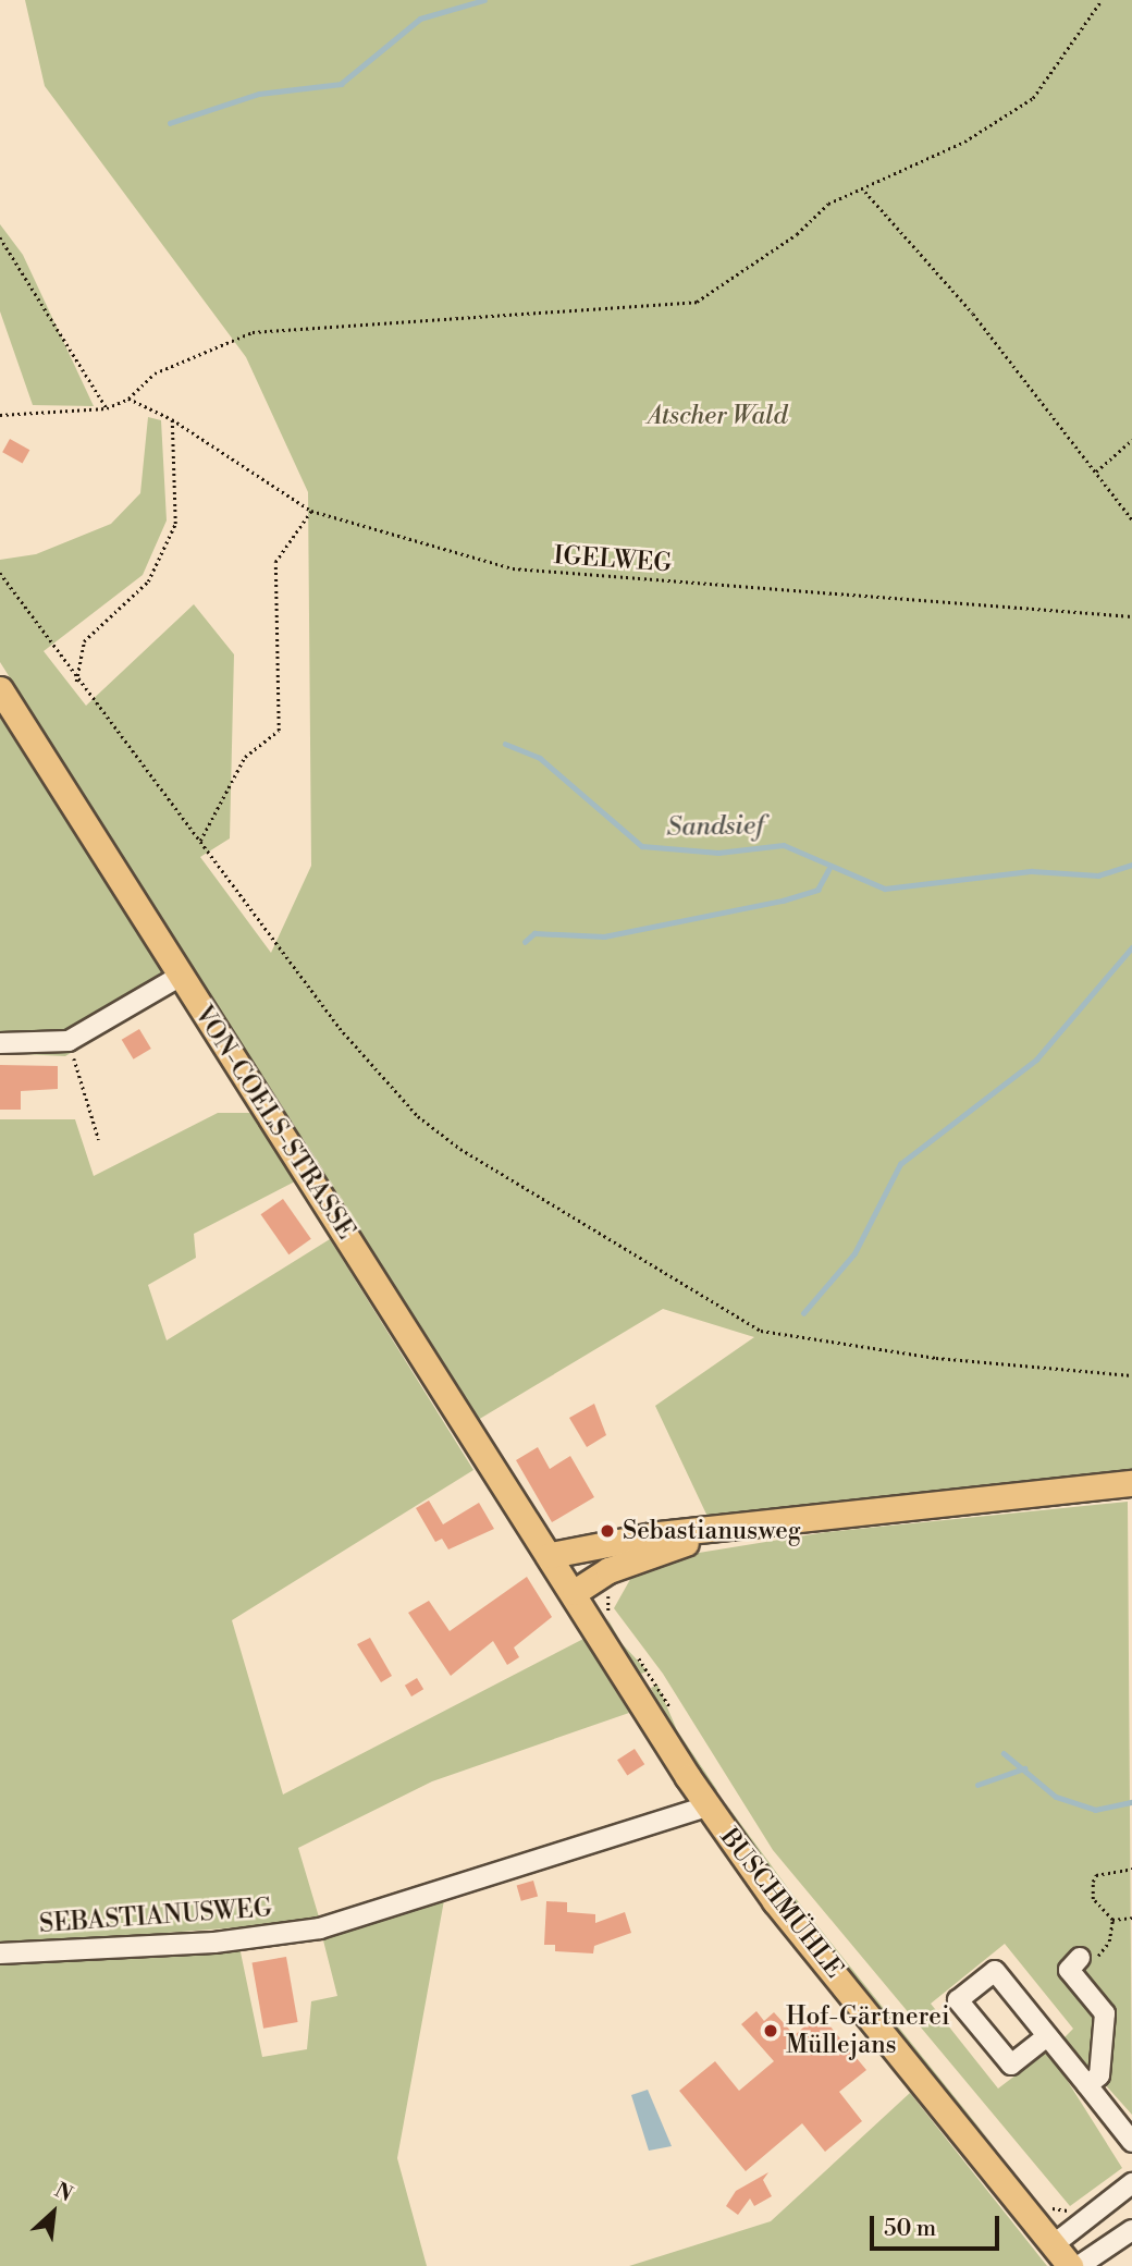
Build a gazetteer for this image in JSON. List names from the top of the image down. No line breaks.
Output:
{"streets":{"main road":["VON-COELS-STRASSE","BUSCHMÜHLE"],"street":["SEBASTIANUSWEG"],"path":["IGELWEG"]},"crossings":[["VON-COELS-STRASSE","BUSCHMÜHLE"],["BUSCHMÜHLE","SEBASTIANUSWEG"]],"water":["Sandsief"],"parks":["Atscher Wald"],"places":["Sebastianusweg","Hof-Gärtnerei Müllejans"],"scale_bar":"50 m","north":"top right"}
